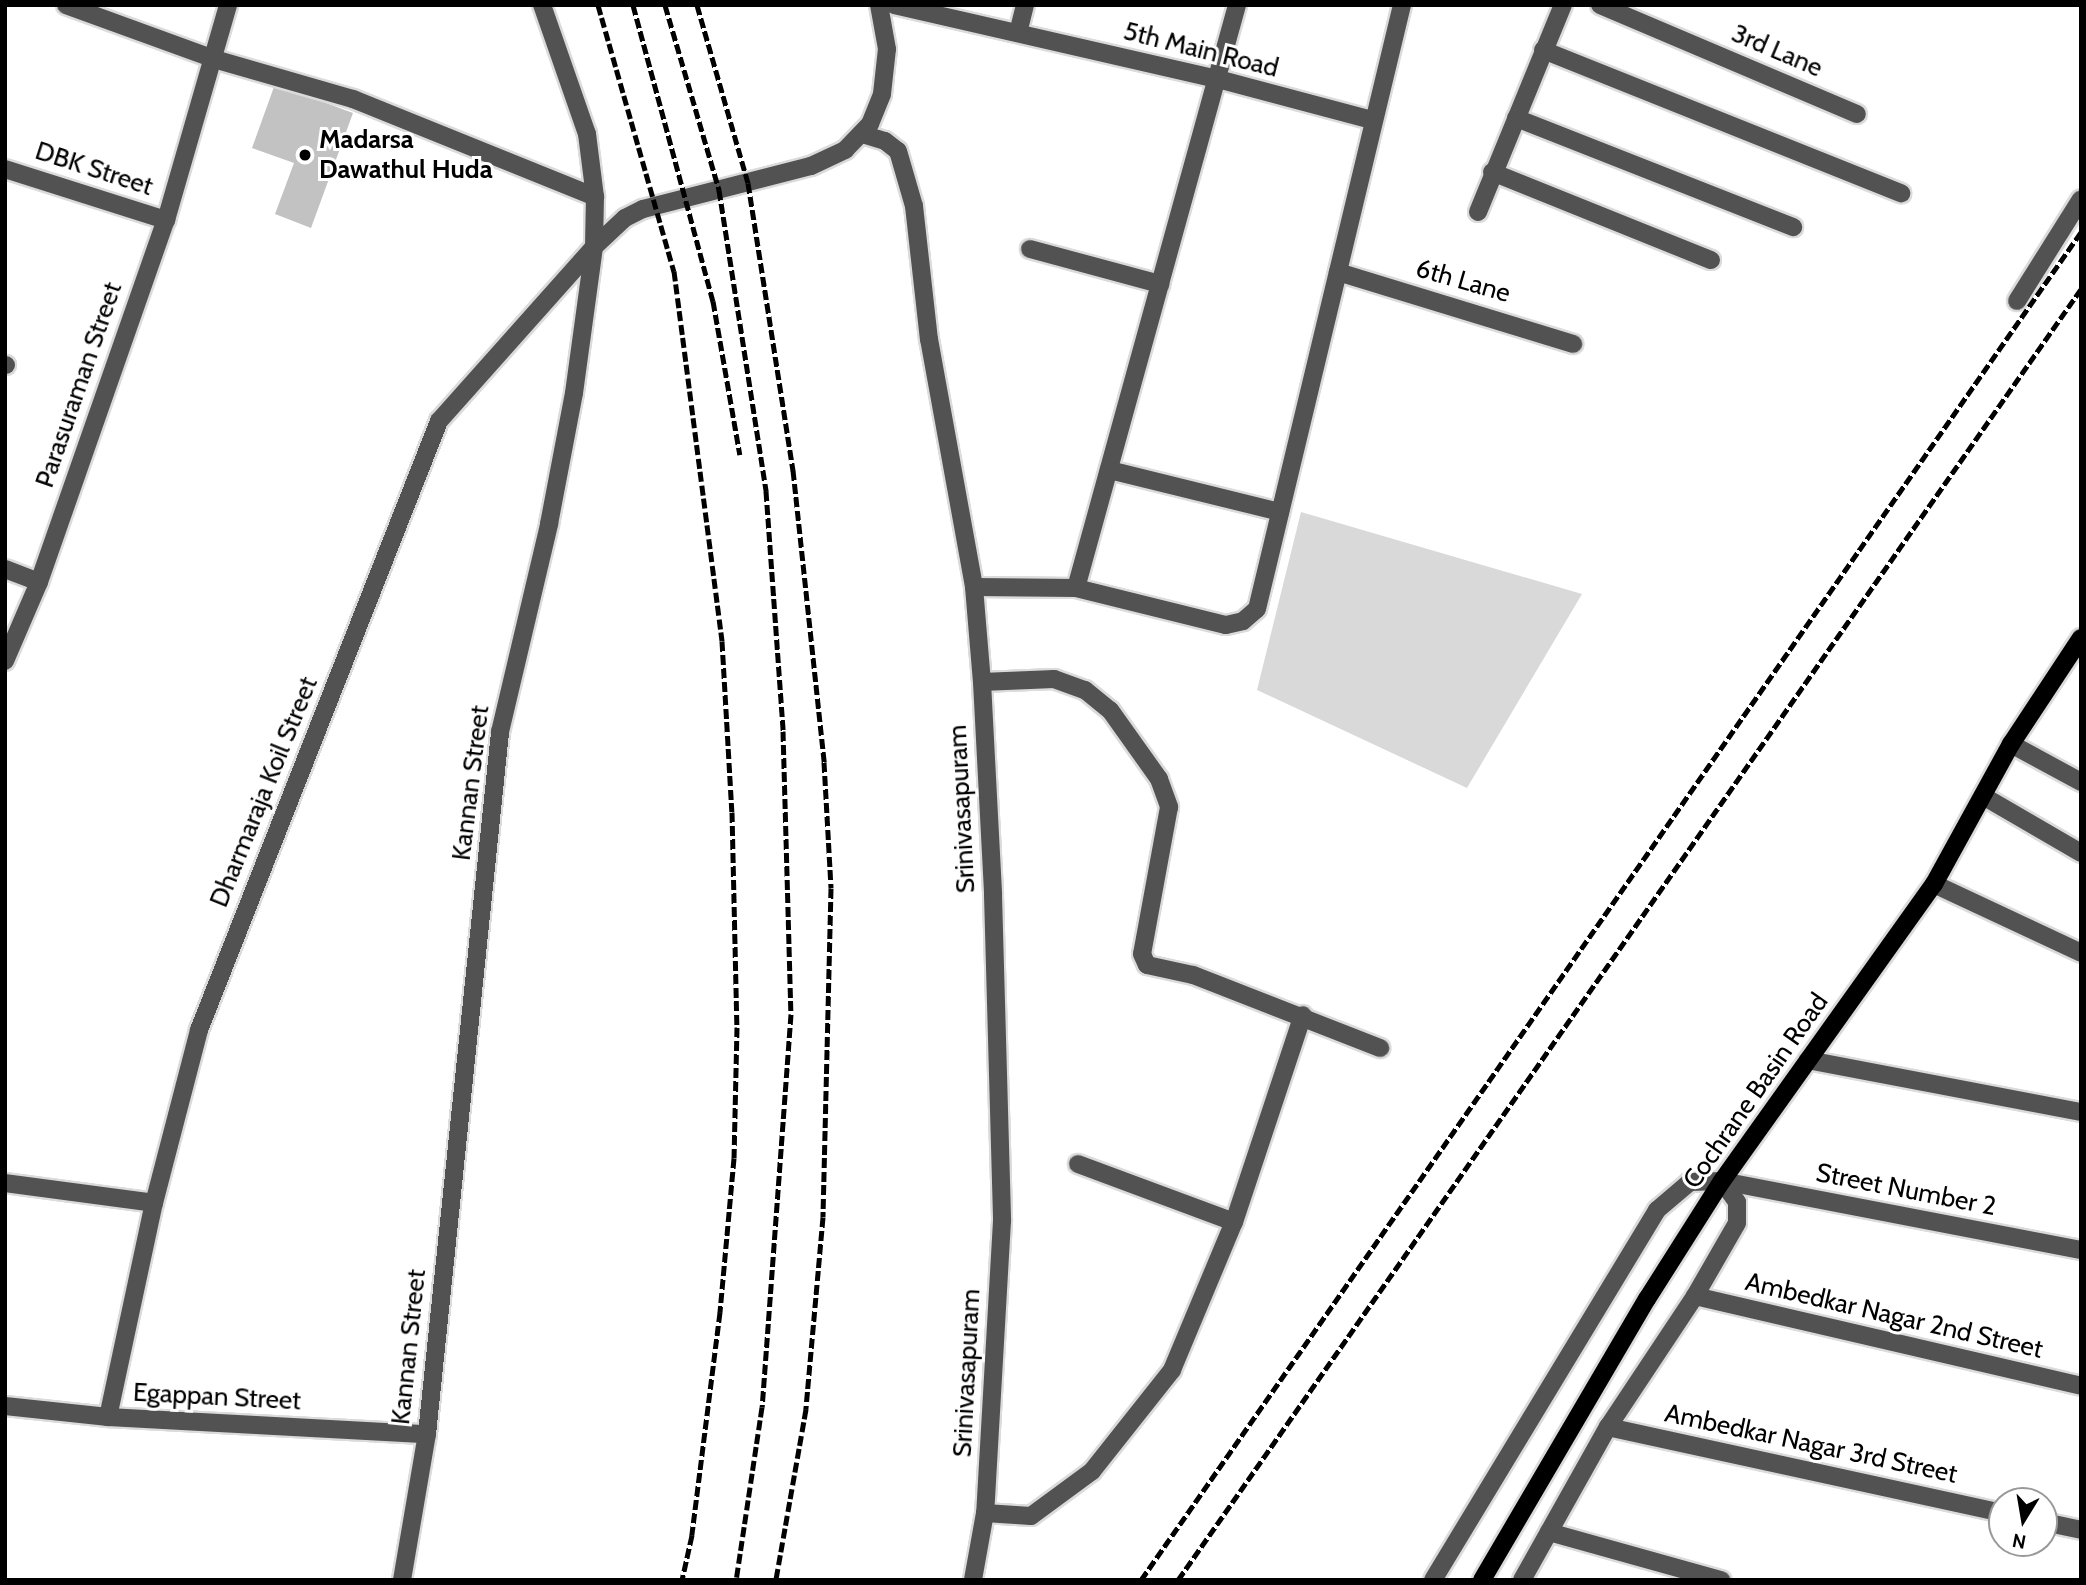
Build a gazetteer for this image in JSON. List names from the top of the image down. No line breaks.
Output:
{"streets":{"main road":["Cochrane Basin Road"],"street":["5th Main Road","3rd Lane","DBK Street","6th Lane","Parasuraman Street","Kannan Street","Dharmaraja Koil Street","Srinivasapuram","Street Number 2","Ambedkar Nagar 2nd Street","Egappan Street","Ambedkar Nagar 3rd Street"]},"crossings":[["DBK Street","Parasuraman Street"],["Kannan Street","Dharmaraja Koil Street"],["Kannan Street","Egappan Street"],["Dharmaraja Koil Street","Srinivasapuram"],["Dharmaraja Koil Street","Egappan Street"],["Cochrane Basin Road","Street Number 2"]],"places":["Madarsa Dawathul Huda"],"north":"bottom"}
